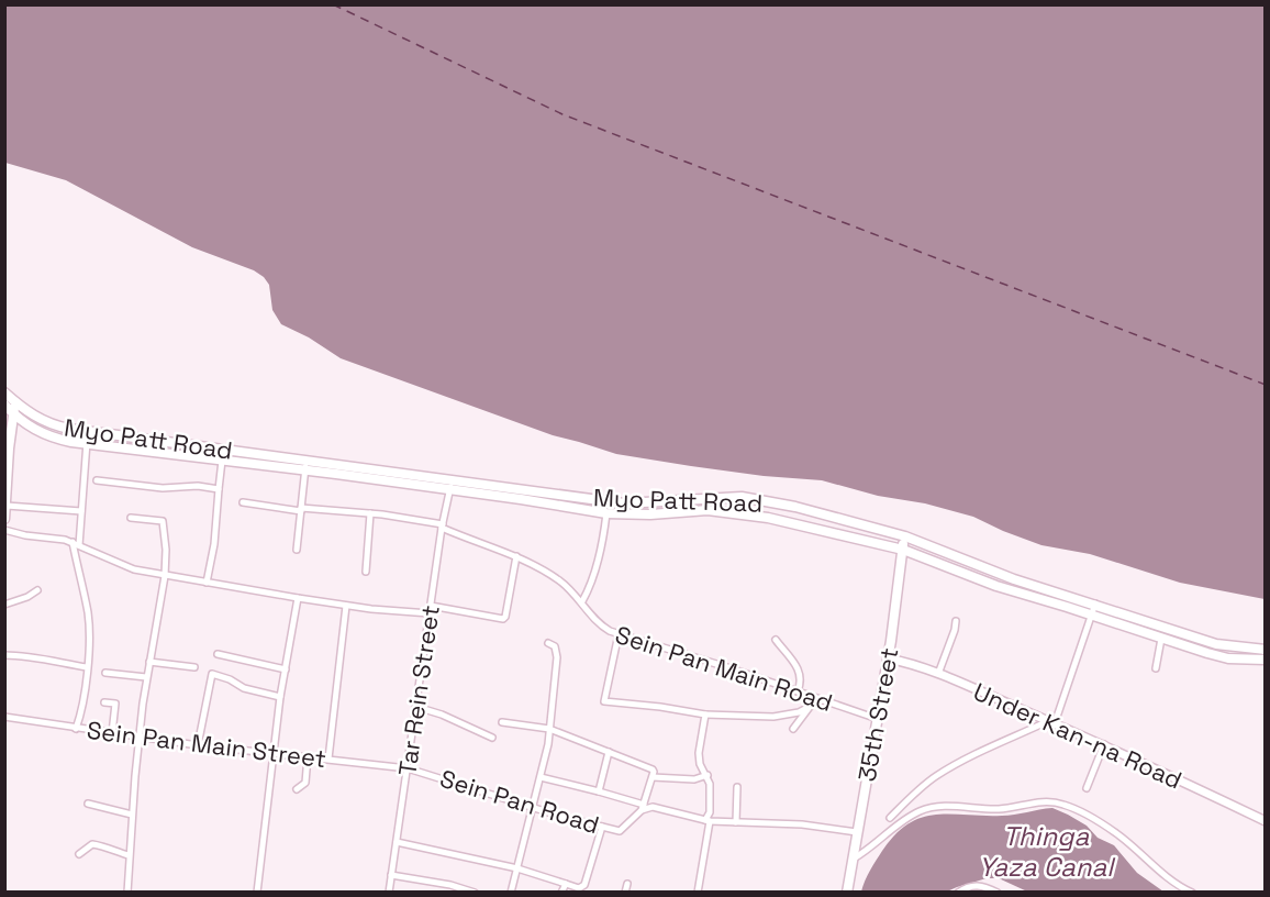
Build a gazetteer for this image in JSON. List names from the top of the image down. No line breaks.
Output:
{"streets":{"main road":["Myo Patt Road","35th Street"],"street":["Sein Pan Main Road","Tar Rein Street","Under Kan-na Road","Sein Pan Main Street","Sein Pan Road"]},"crossings":[["Myo Patt Road","Tar Rein Street"],["Myo Patt Road","35th Street"],["Sein Pan Main Road","Tar Rein Street"],["Sein Pan Main Road","35th Street"],["Tar Rein Street","Sein Pan Main Street"],["Tar Rein Street","Sein Pan Road"],["35th Street","Under Kan-na Road"],["Sein Pan Main Street","Sein Pan Road"]],"water":["Thinga Yaza Canal"]}
